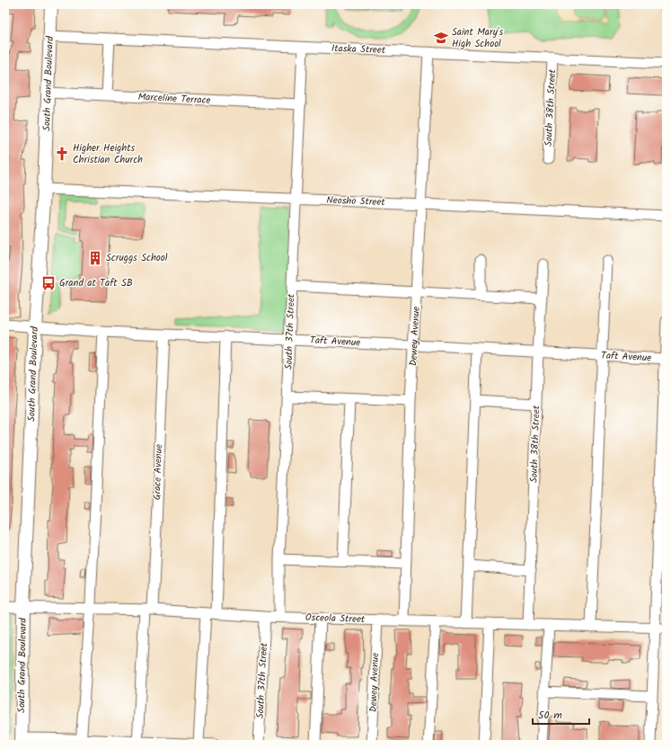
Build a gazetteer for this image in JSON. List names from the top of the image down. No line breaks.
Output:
{"streets":{"main road":["South Grand Boulevard"],"street":["Itaska Street","Marceline Terrace","South 38th Street","Neosho Street","South 37th Street","Dewey Avenue","Taft Avenue","Grace Avenue","Osceola Street"]},"crossings":[["Itaska Street","South Grand Boulevard"],["Itaska Street","South 38th Street"],["Itaska Street","South 37th Street"],["Itaska Street","Dewey Avenue"],["South Grand Boulevard","Marceline Terrace"],["South Grand Boulevard","Neosho Street"],["South Grand Boulevard","Taft Avenue"],["South Grand Boulevard","Osceola Street"],["Marceline Terrace","South 37th Street"],["South 38th Street","Taft Avenue"],["South 38th Street","Osceola Street"],["Neosho Street","South 37th Street"],["Neosho Street","Dewey Avenue"],["South 37th Street","Taft Avenue"],["South 37th Street","Osceola Street"],["Dewey Avenue","Taft Avenue"],["Dewey Avenue","Osceola Street"],["Taft Avenue","Grace Avenue"],["Grace Avenue","Osceola Street"]],"places":{"school or university":["Saint Mary's High School"],"church":["Higher Heights Christian Church"],"building":["Scruggs School"],"bus stop":["Grand at Taft SB"]},"scale_bar":"50 m"}
